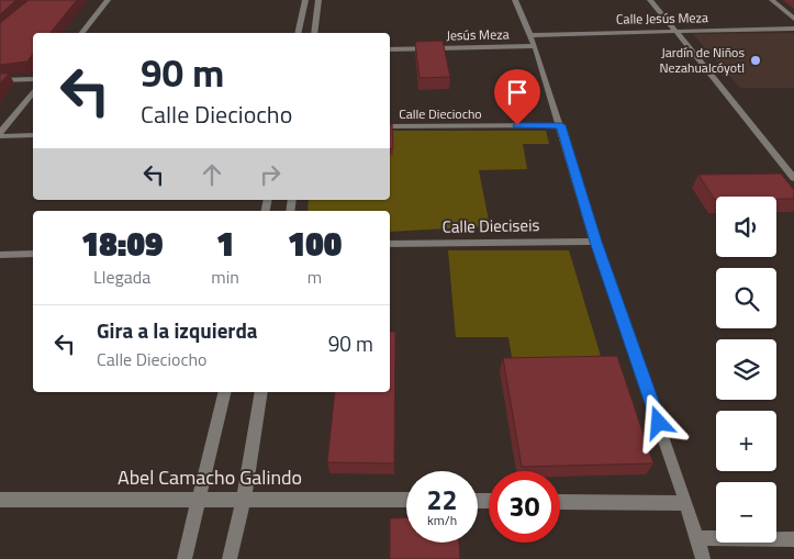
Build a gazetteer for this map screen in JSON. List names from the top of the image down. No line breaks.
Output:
{"streets":{"street":["Calle Jesús Meza","Jesús Meza","Calle Dieciocho","Calle Dieciseis","Abel Camacho Galindo"]},"places":["Jardín de Niños Nezahualcóyotl"],"page":{"turn":["90 m","Calle Dieciocho"],"map_buttons":["+","−"],"eta":["18:09","Llegada","1","min","100","m"],"list":[{"name":"Gira a la izquierda","note":"Calle Dieciocho","value":"90 m"}],"speed":"22 km/h","limit":"30"}}
